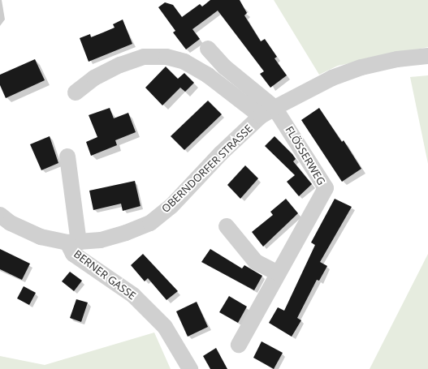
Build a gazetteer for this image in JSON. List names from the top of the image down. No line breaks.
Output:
{"streets":{"street":["FLÖSSERWEG","OBERNDORFER STRASSE","BERNER GASSE"]},"crossings":[["FLÖSSERWEG","OBERNDORFER STRASSE"],["OBERNDORFER STRASSE","BERNER GASSE"]]}
